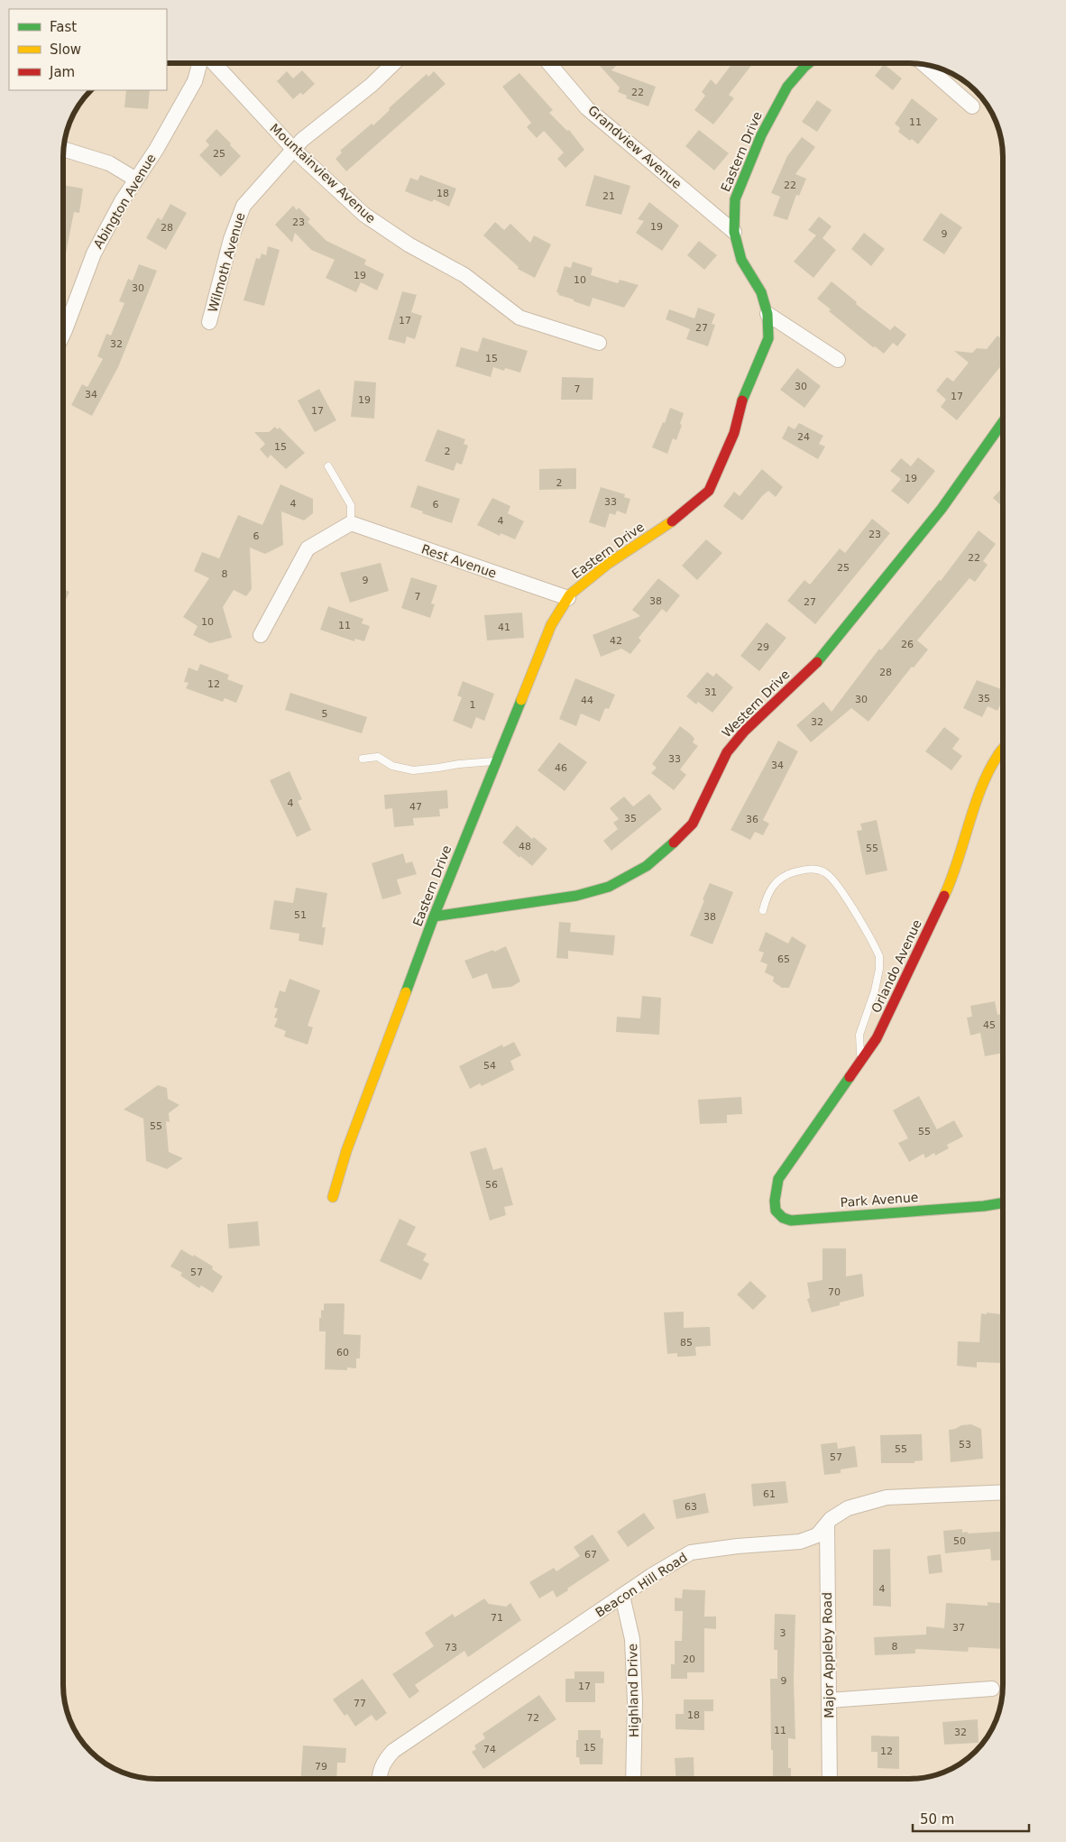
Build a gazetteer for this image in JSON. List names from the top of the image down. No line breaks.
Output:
{"streets":{"street":["Grandview Avenue","Eastern Drive","Mountainview Avenue","Abington Avenue","Wilmoth Avenue","Rest Avenue","Western Drive","Orlando Avenue","Park Avenue","Beacon Hill Road","Major Appleby Road","Highland Drive"]},"crossings":[["Grandview Avenue","Eastern Drive"],["Eastern Drive","Rest Avenue"],["Eastern Drive","Western Drive"],["Mountainview Avenue","Wilmoth Avenue"],["Orlando Avenue","Park Avenue"],["Beacon Hill Road","Major Appleby Road"],["Beacon Hill Road","Highland Drive"]],"house_numbers":["22","11","25","22","18","21","23","19","28","9","19","10","30","17","27","32","15","30","7","34","17","19","17","24","15","2","19","2","33","4","6","4","23","6","22","25","8","9","7","38","27","10","11","41","42","26","29","28","12","31","35","30","44","1","5","32","33","34","46","4","47","35","36","48","55","51","38","65","45","54","55","55","56","57","70","85","60","53","55","57","61","63","50","67","4","71","37","3","8","73","20","9","17","77","18","72","11","32","15","74","12","79"],"legend":["Fast","Slow","Jam"],"scale_bar":"50 m"}
